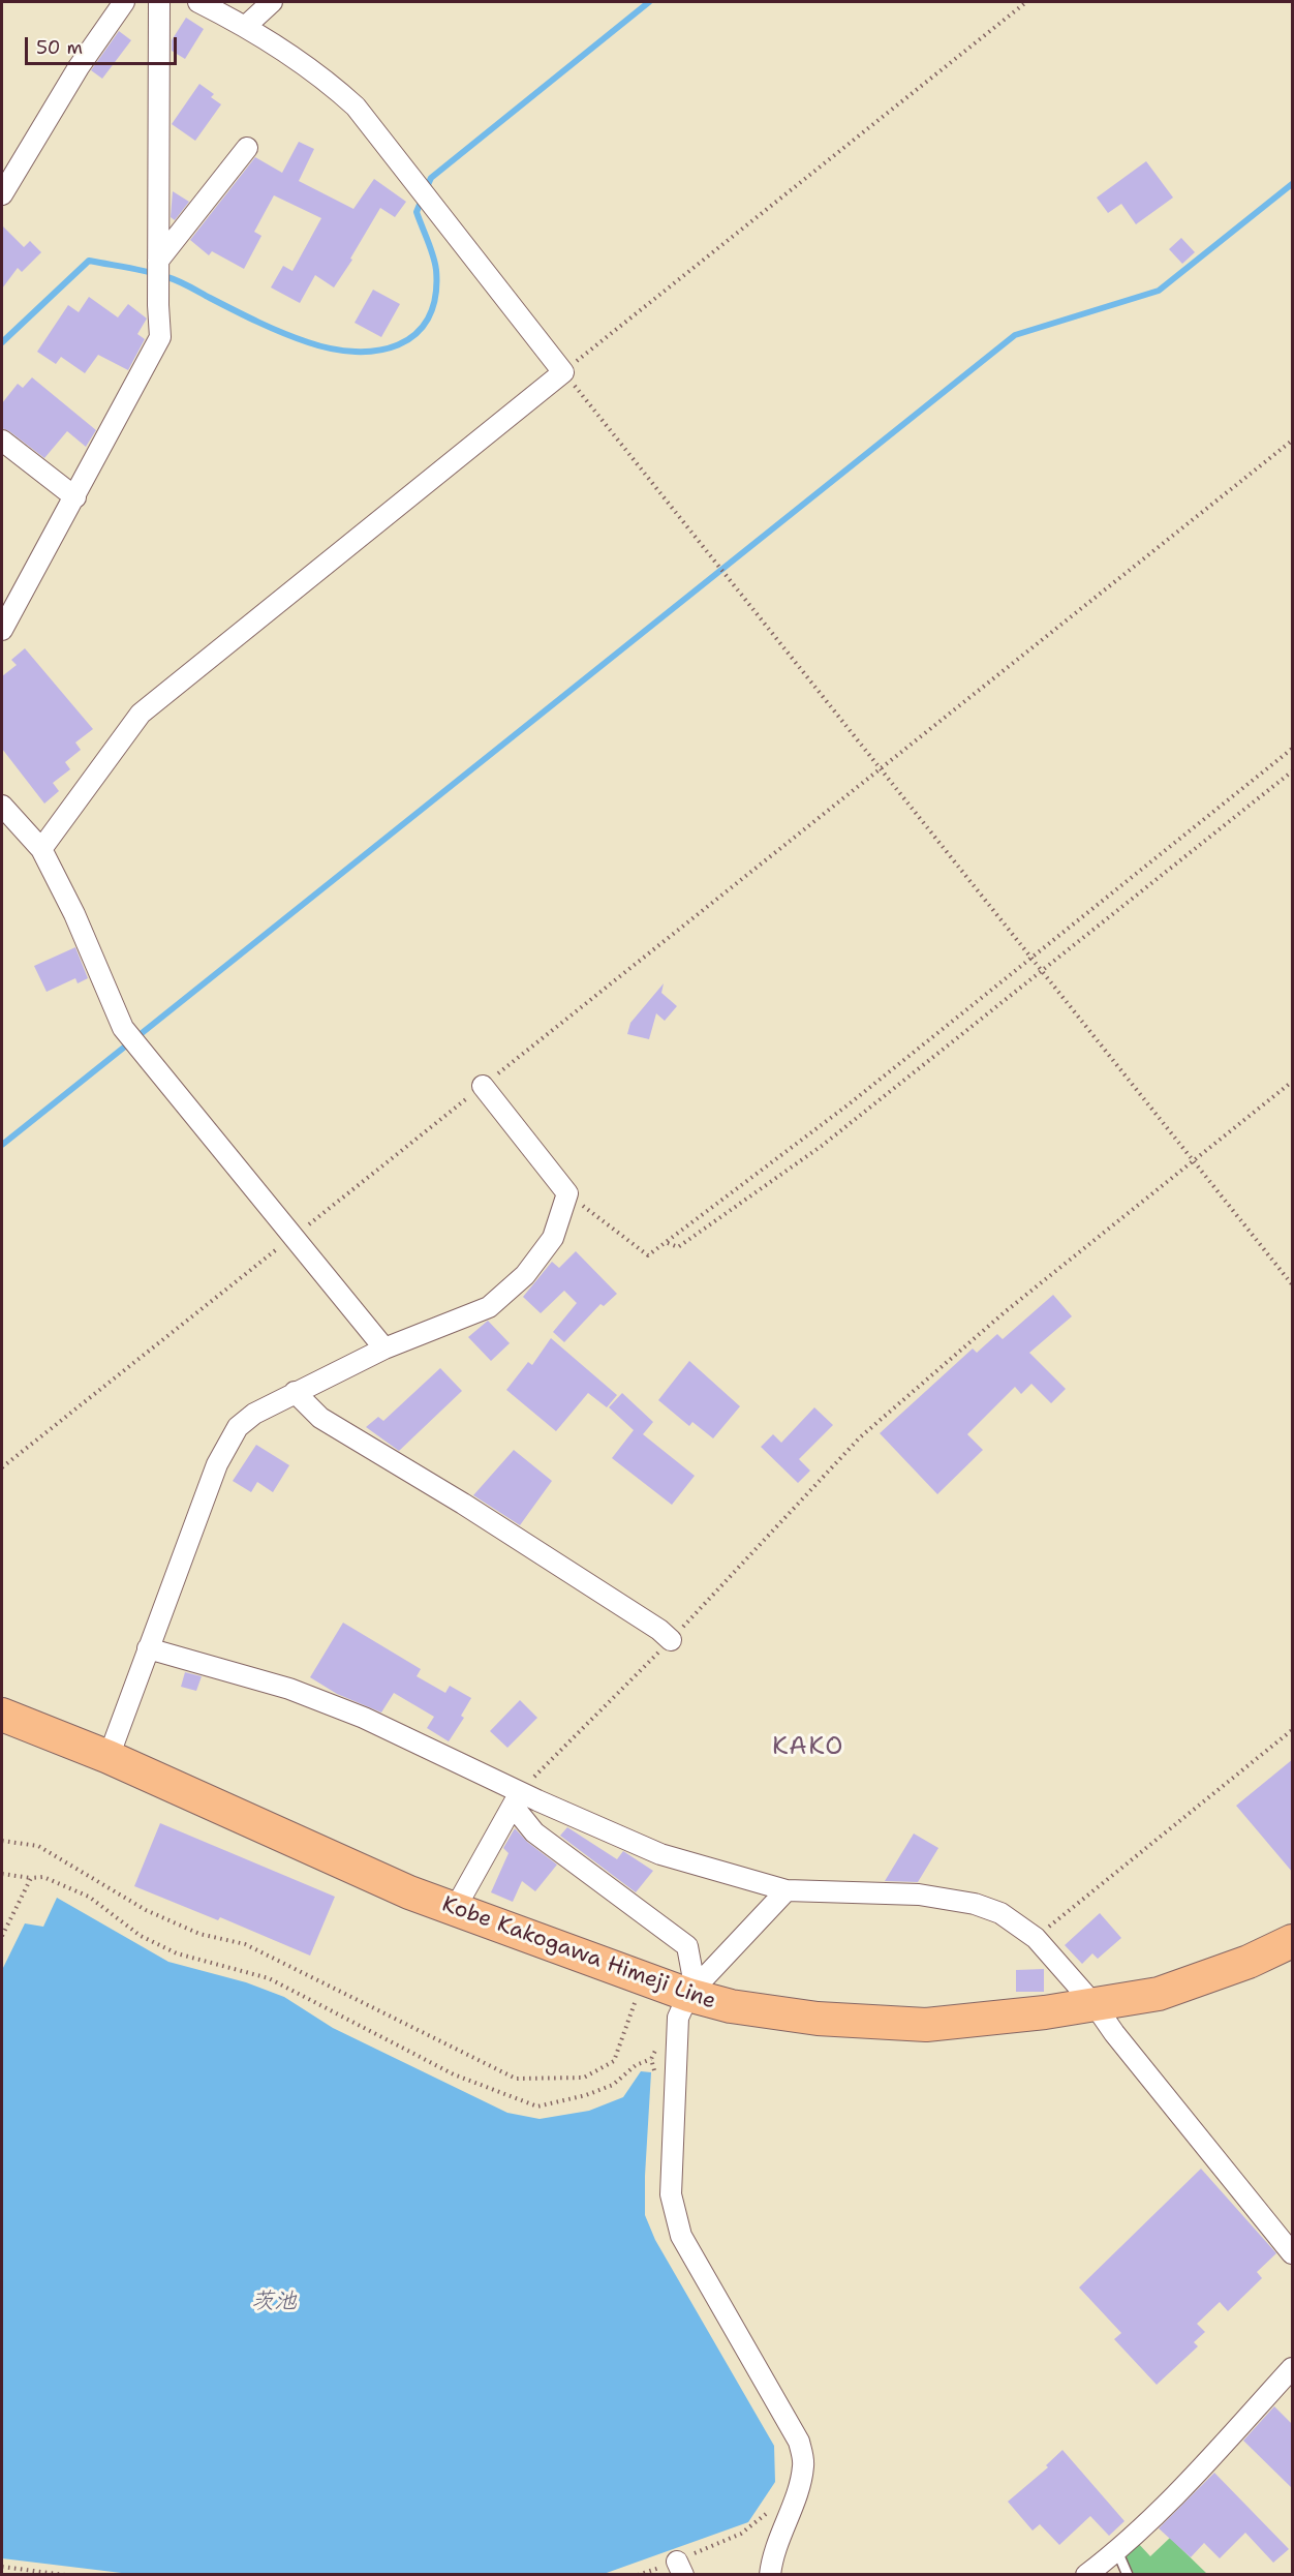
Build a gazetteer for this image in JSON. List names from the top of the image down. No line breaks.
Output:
{"streets":{"main road":["Kobe Kakogawa Himeji Line"]},"districts":["KAKO"],"water":["茨池"],"scale_bar":"50 m"}
